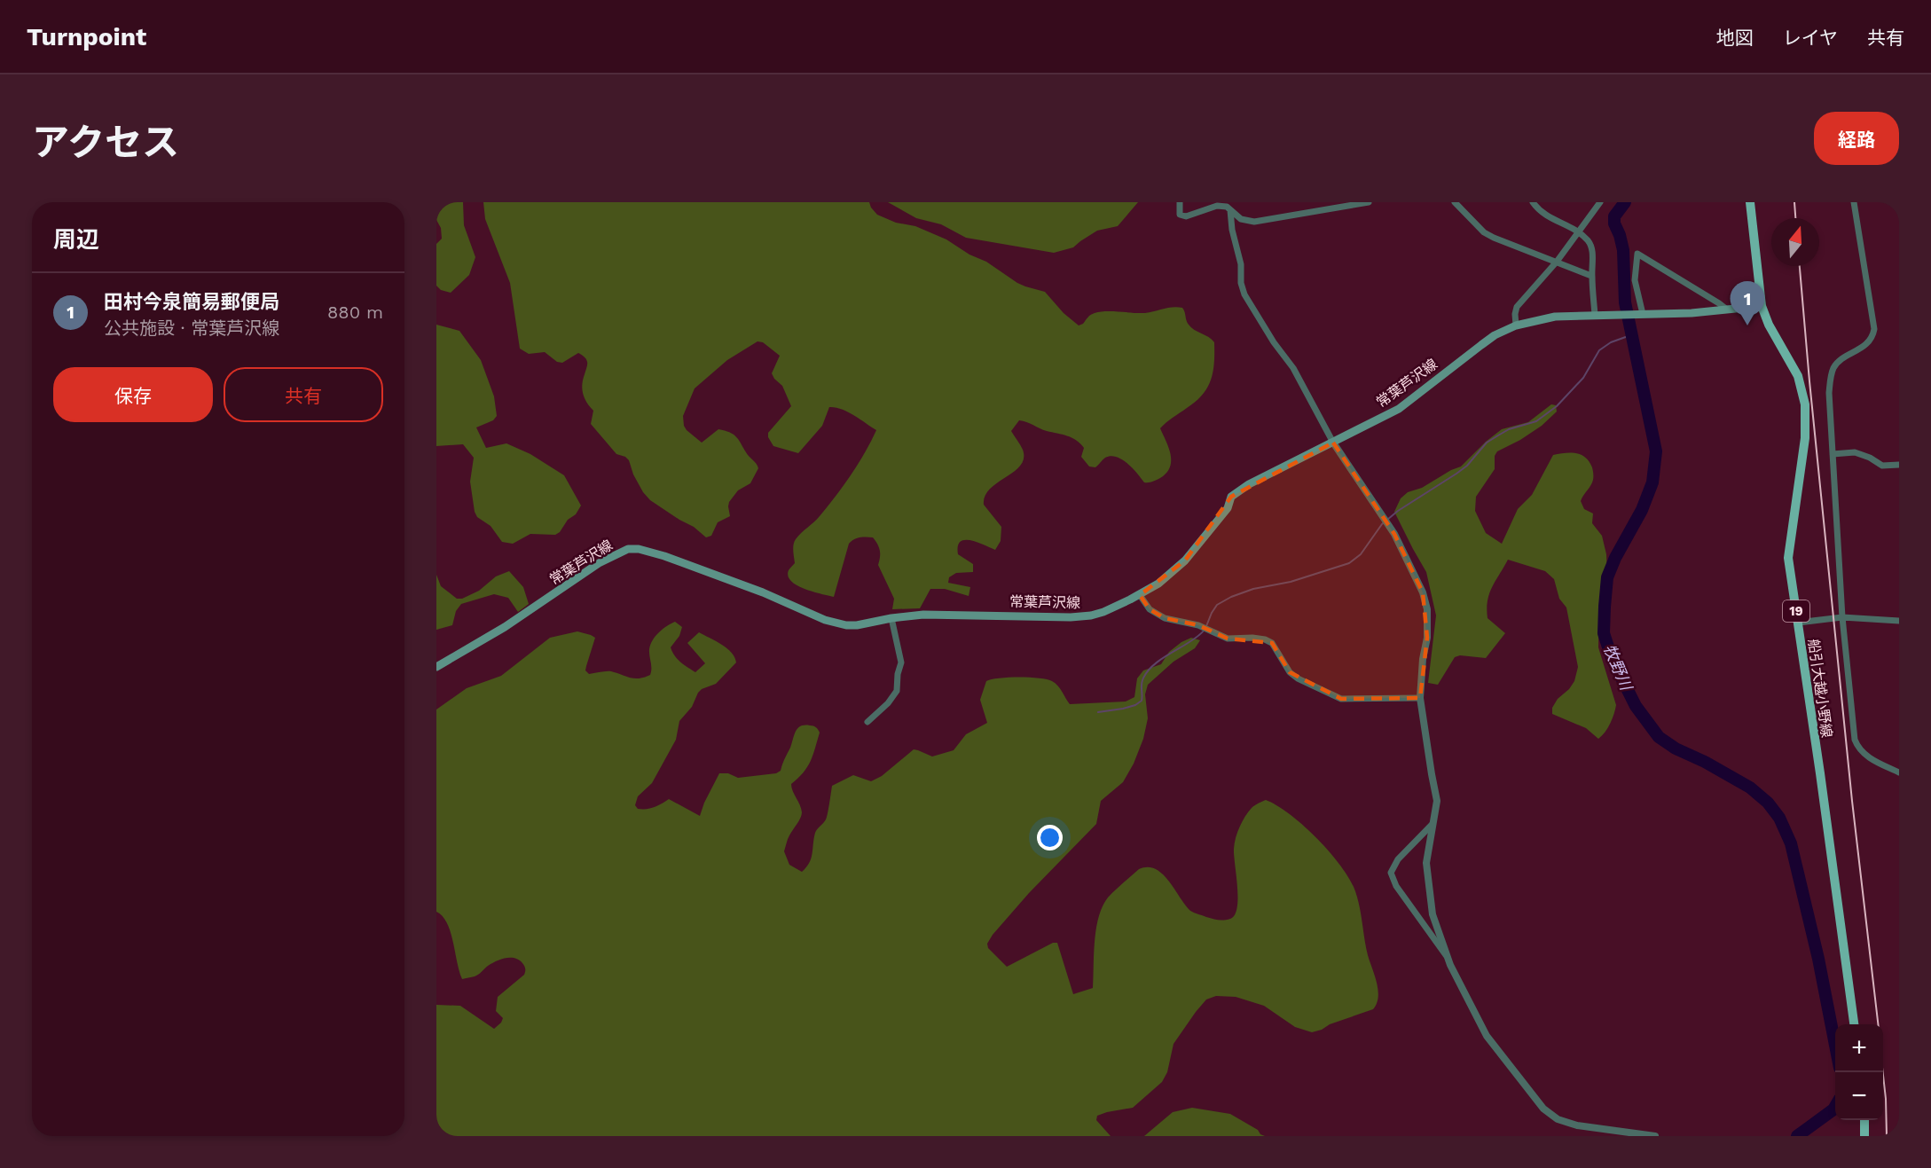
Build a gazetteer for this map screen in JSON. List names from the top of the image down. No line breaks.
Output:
{"streets":{"main road":["常葉芦沢線","19","船引大越小野線"]},"crossings":[["常葉芦沢線","船引大越小野線"]],"water":["牧野川"],"north":"top","page":{"header":"Turnpoint","nav":["地図","レイヤ","共有"],"title":"アクセス","buttons":["経路",["保存","共有"]],"heading":"周辺","list":[{"mark":"1","name":"田村今泉簡易郵便局","note":"公共施設 · 常葉芦沢線","value":"880 m"}],"pins":"1","map_buttons":["+","−"]}}
